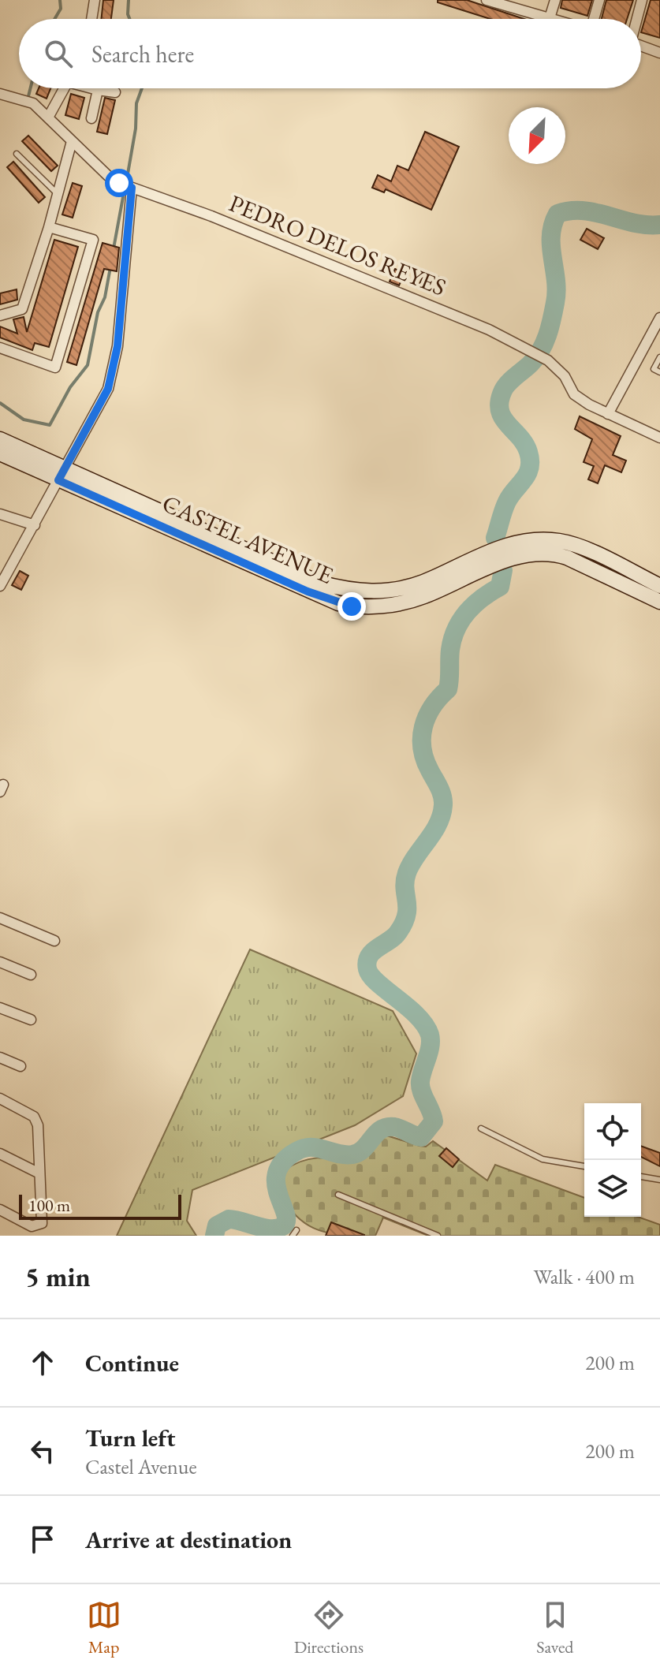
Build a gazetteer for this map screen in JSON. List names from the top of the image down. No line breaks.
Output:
{"streets":{"street":["PEDRO DELOS REYES","CASTEL AVENUE"]},"scale_bar":"100 m","north":"bottom left","page":{"search":"Search here","scale":"100 m","heading":["5 min","Walk · 400 m"],"list":[["Continue","200 m"],["Turn left","Castel Avenue","200 m"],"Arrive at destination"],"nav":["Map","Directions","Saved"]}}
